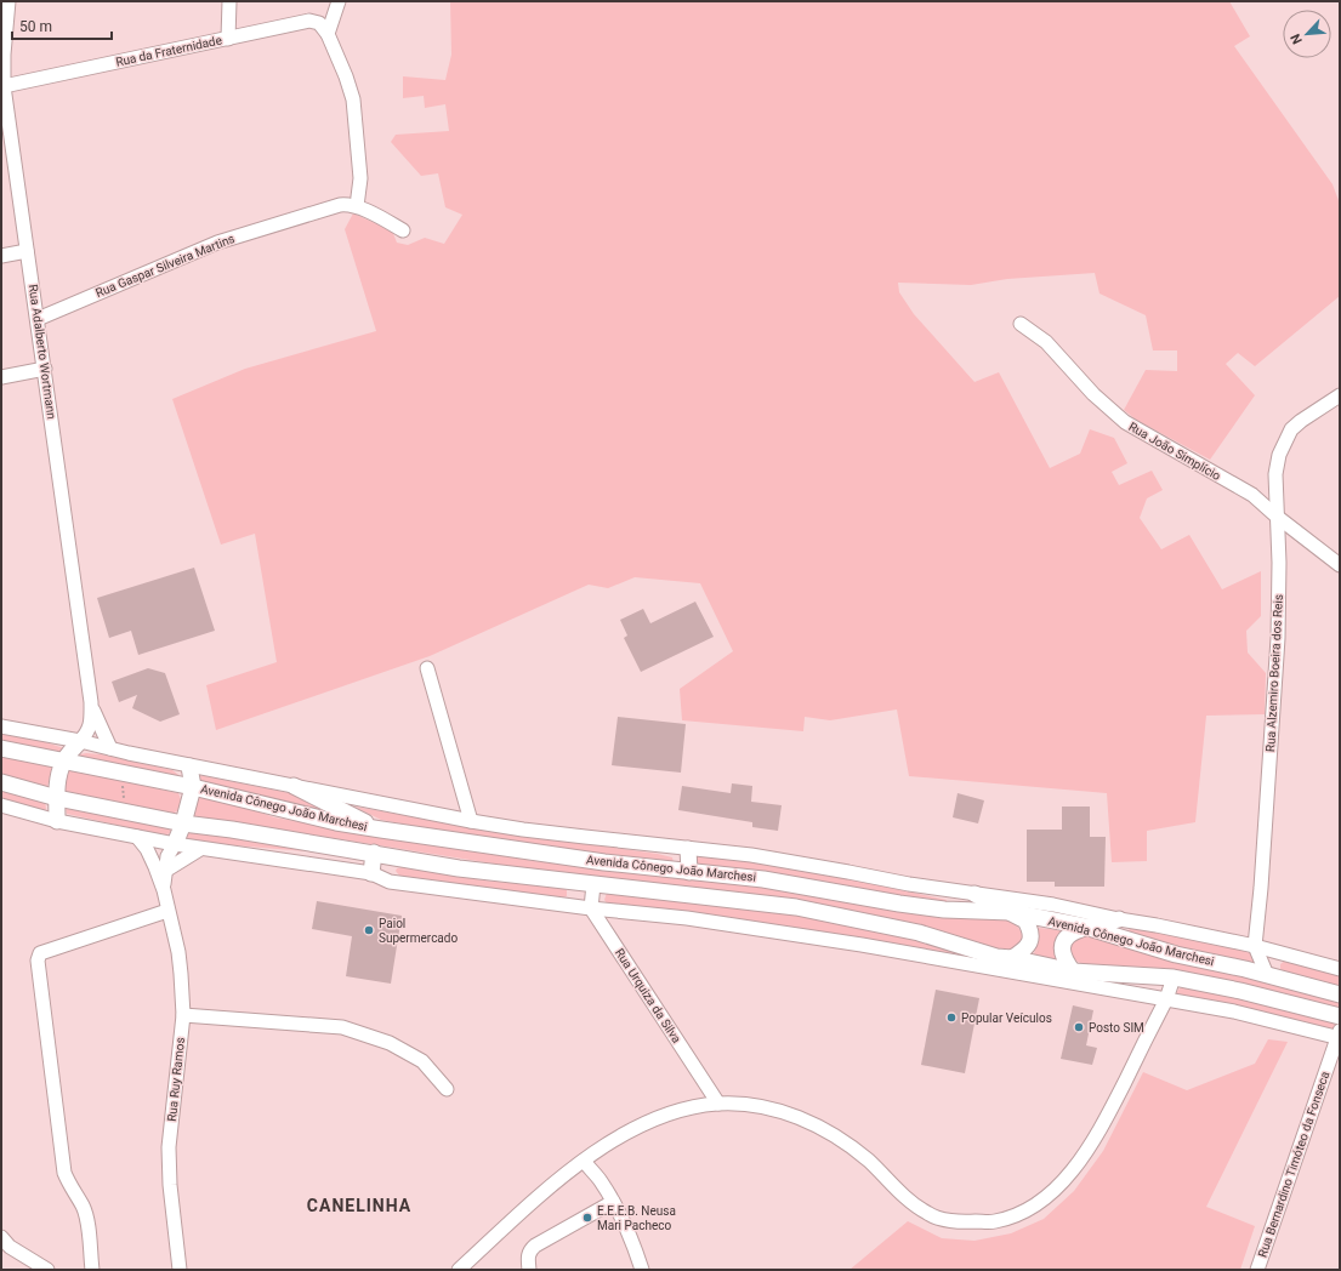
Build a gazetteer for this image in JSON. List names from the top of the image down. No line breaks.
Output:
{"streets":{"main road":["Avenida Cônego João Marchesi"],"street":["Rua da Fraternidade","Rua Gaspar Silveira Martins","Rua Adalberto Wortmann","Rua João Simplício","Rua Alzemiro Boeira dos Reis","Rua Urquiza da Silva","Rua Ruy Ramos","Rua Bernardino Timóteo da Fonseca"]},"crossings":[["Rua da Fraternidade","Rua Adalberto Wortmann"],["Rua Gaspar Silveira Martins","Rua Adalberto Wortmann"],["Rua Adalberto Wortmann","Avenida Cônego João Marchesi"],["Rua João Simplício","Rua Alzemiro Boeira dos Reis"],["Rua Alzemiro Boeira dos Reis","Avenida Cônego João Marchesi"]],"districts":["CANELINHA"],"places":["Paiol Supermercado","Popular Veículos","Posto SIM","E.E.E.B. Neusa Mari Pacheco"],"scale_bar":"50 m","north":"bottom left"}
